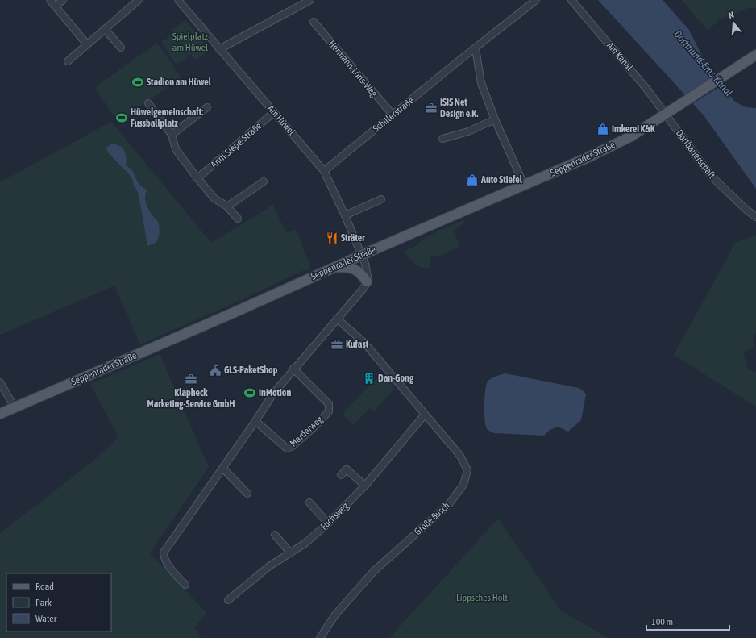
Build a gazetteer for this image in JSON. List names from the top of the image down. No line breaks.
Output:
{"streets":{"main road":["Seppenrader Straße"],"street":["Am Kanal","Hermann-Löns-Weg","Schillerstraße","Am Hüwel","Anni-Siepe-Straße","Dorfbauerschaft","Marderweg","Fuchsweg","Große Busch"]},"crossings":[["Am Kanal","Dorfbauerschaft"],["Am Kanal","Seppenrader Straße"],["Hermann-Löns-Weg","Schillerstraße"],["Schillerstraße","Am Hüwel"],["Am Hüwel","Anni-Siepe-Straße"],["Am Hüwel","Seppenrader Straße"],["Dorfbauerschaft","Seppenrader Straße"],["Fuchsweg","Große Busch"]],"water":["Dortmund-Ems-Kanal"],"parks":["Spielplatz am Hüwel","Lippsches Holt"],"places":{"sports":["Stadion am Hüwel","Hüwelgemeinschaft: Fussballplatz","InMotion"],"office":["ISIS Net Design e.K.","Kufast","Klapheck Marketing-Service GmbH"],"shop":["Imkerei K&K","Auto Stiefel"],"restaurant":["Sträter"],"public building":["GLS-PaketShop"],"building":["Dan-Gong"]},"legend":["Road","Park","Water"],"scale_bar":"100 m","north":"top"}
